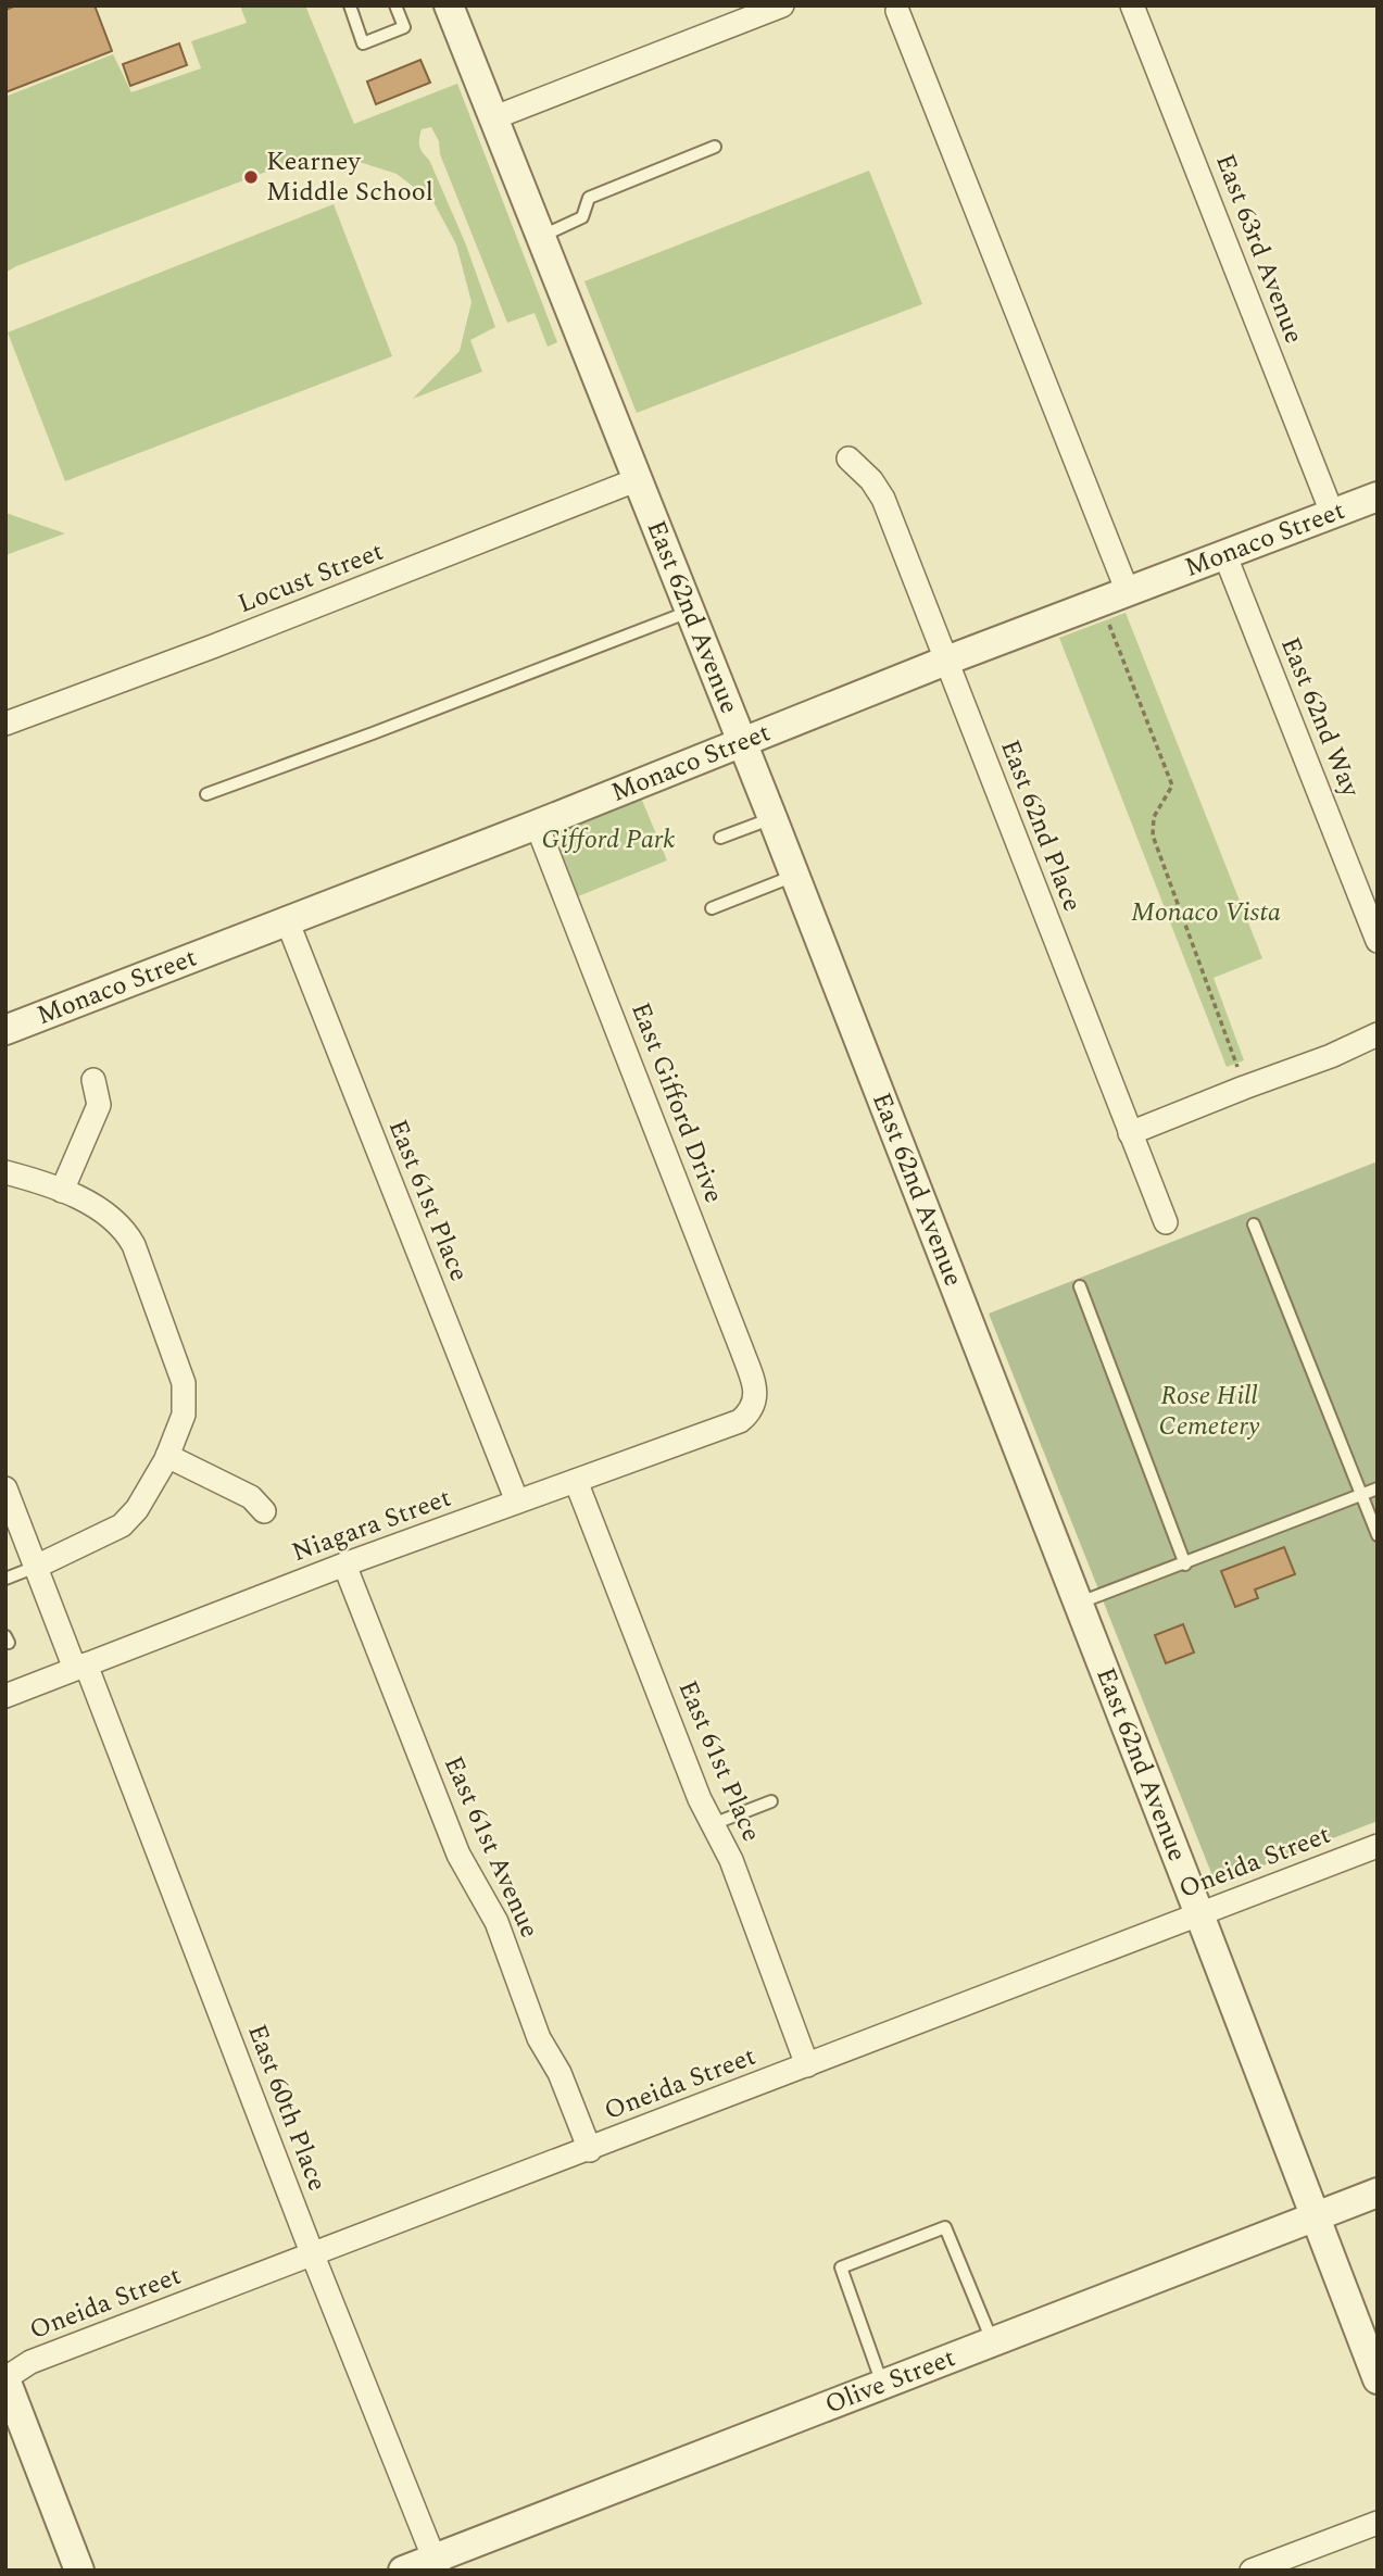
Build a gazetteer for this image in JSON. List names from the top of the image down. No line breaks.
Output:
{"streets":{"street":["East 63rd Avenue","Monaco Street","Locust Street","East 62nd Avenue","East 62nd Way","East 62nd Place","East Gifford Drive","East 61st Place","Niagara Street","East 61st Avenue","Oneida Street","East 60th Place","Olive Street"]},"crossings":[["East 63rd Avenue","Monaco Street"],["Monaco Street","East 62nd Avenue"],["Monaco Street","East 62nd Way"],["Monaco Street","East 62nd Place"],["Monaco Street","East Gifford Drive"],["Monaco Street","East 61st Place"],["Locust Street","East 62nd Avenue"],["East 62nd Avenue","Oneida Street"],["East 62nd Avenue","Olive Street"],["East Gifford Drive","Niagara Street"],["East 61st Place","Niagara Street"],["East 61st Place","Oneida Street"],["Niagara Street","East 61st Avenue"],["Niagara Street","East 60th Place"],["East 61st Avenue","Oneida Street"],["Oneida Street","East 60th Place"],["East 60th Place","Olive Street"]],"parks":["Gifford Park","Monaco Vista","Rose Hill Cemetery"],"places":["Kearney Middle School"]}
